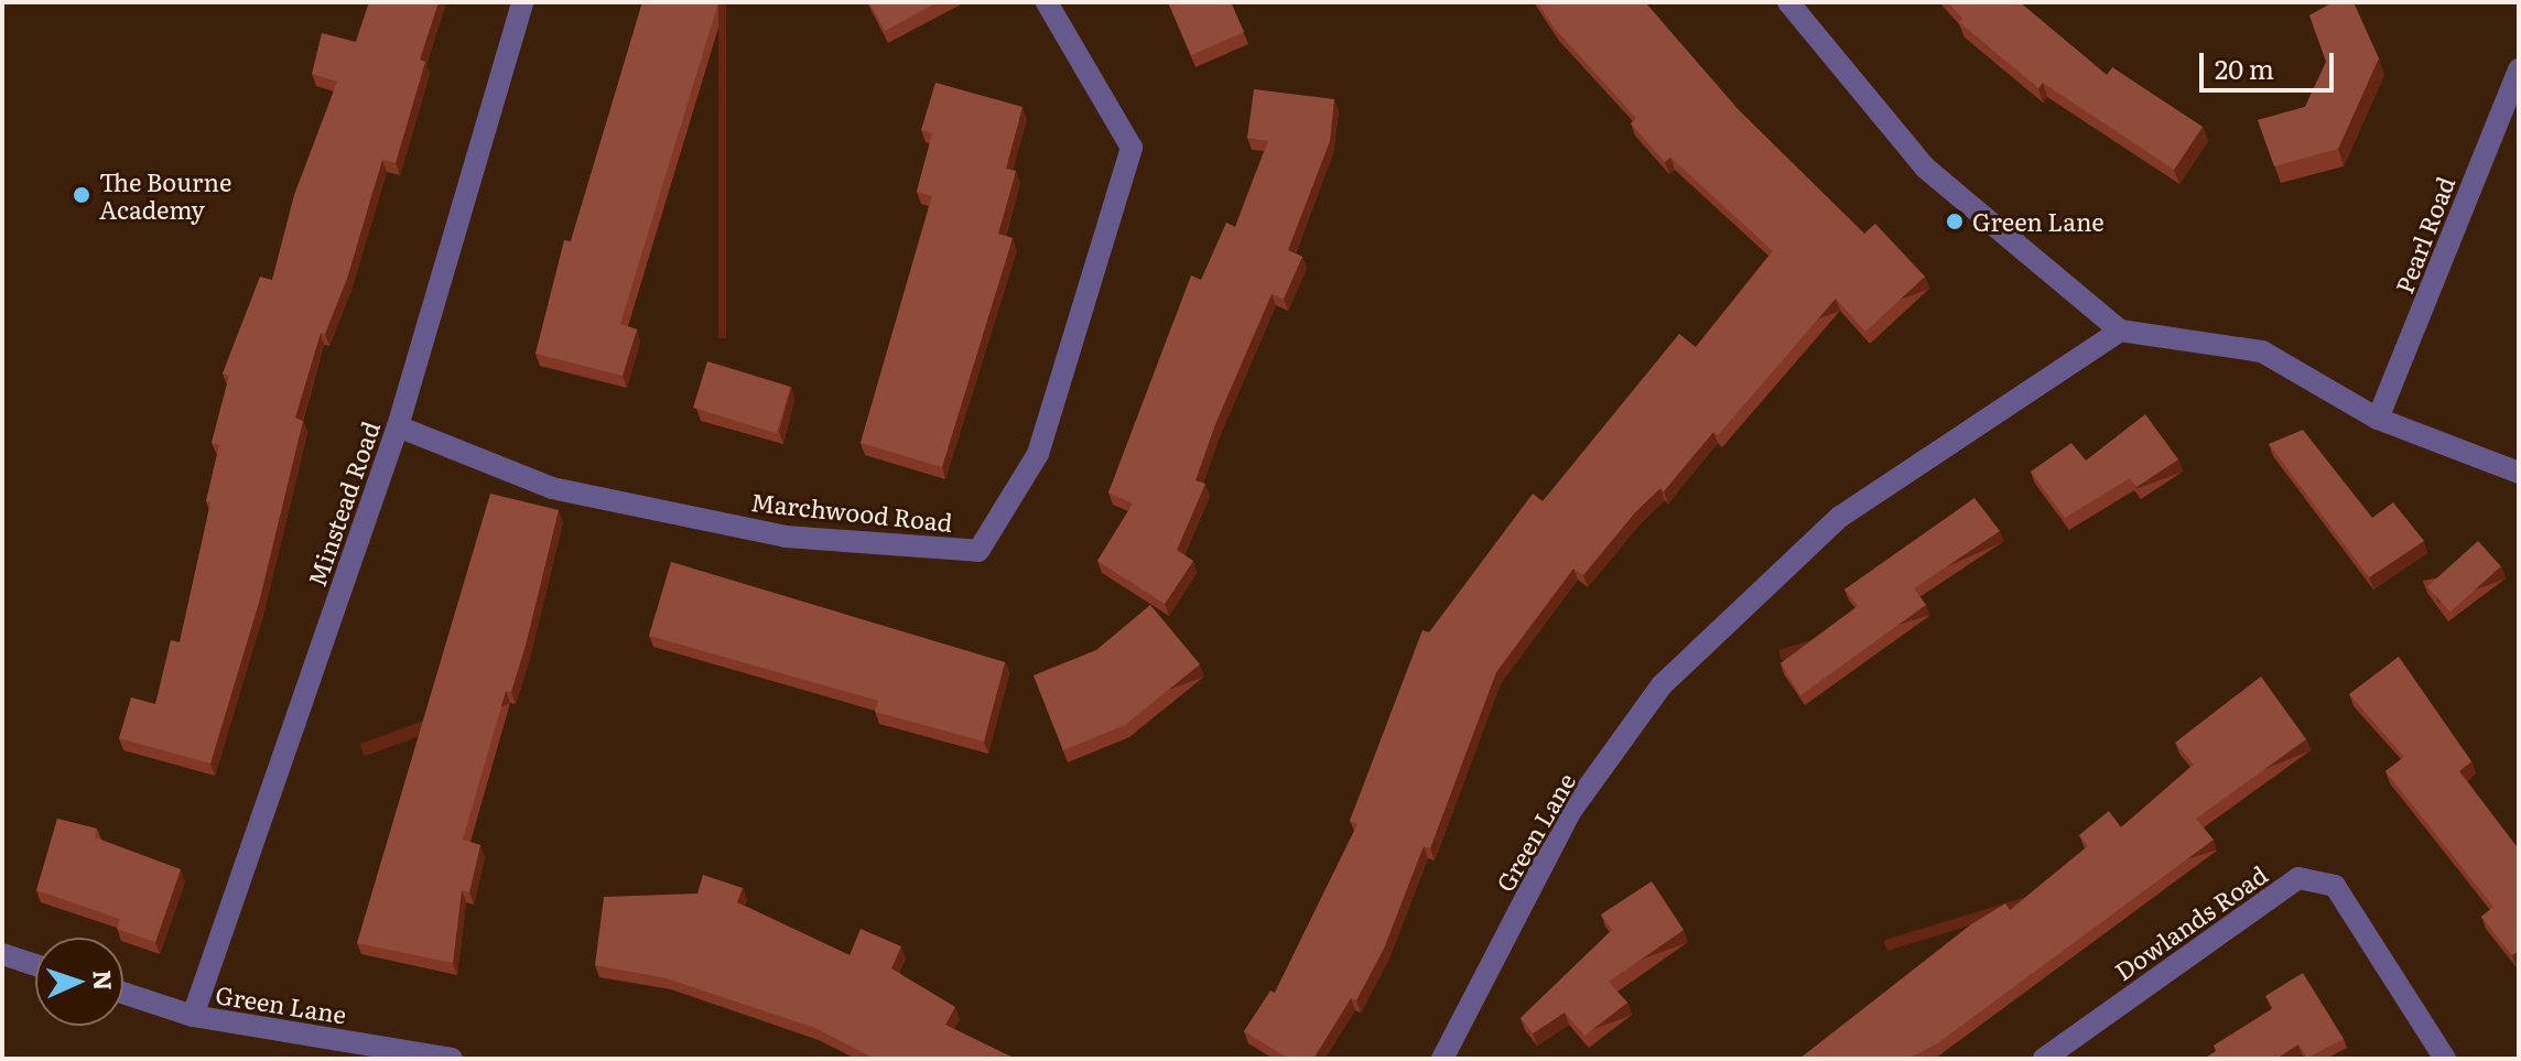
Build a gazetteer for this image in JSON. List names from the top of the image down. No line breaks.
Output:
{"streets":{"street":["Pearl Road","Minstead Road","Marchwood Road","Green Lane","Dowlands Road"]},"crossings":[["Minstead Road","Marchwood Road"],["Minstead Road","Green Lane"]],"places":["The Bourne Academy","Green Lane"],"scale_bar":"20 m","north":"right"}
